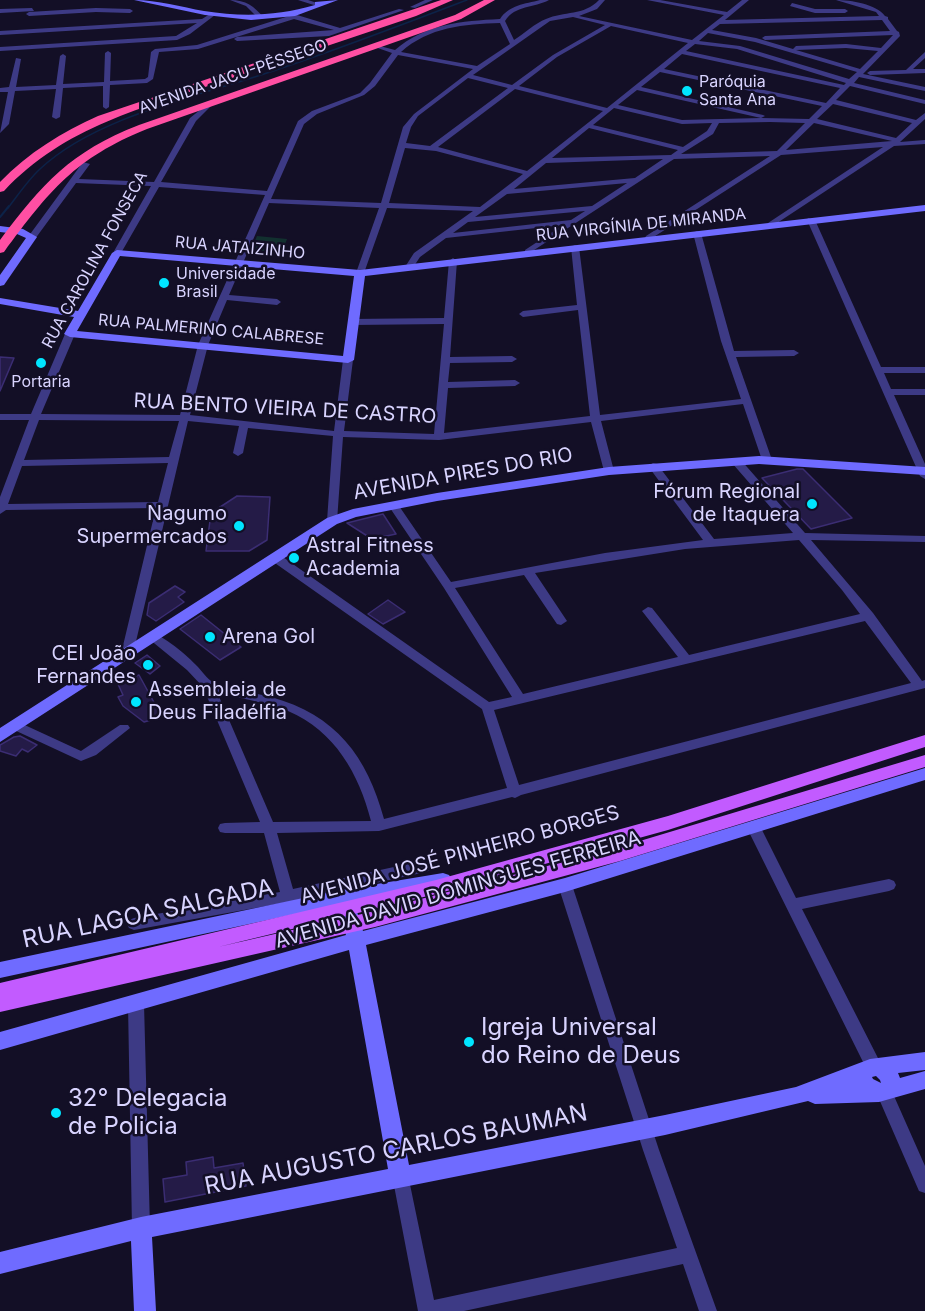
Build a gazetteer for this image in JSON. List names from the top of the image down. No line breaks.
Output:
{"streets":{"highway":["AVENIDA JACU-PÊSSEGO"],"main road":["AVENIDA JOSÉ PINHEIRO BORGES"],"street":["RUA VIRGÍNIA DE MIRANDA","RUA JATAIZINHO","RUA CAROLINA FONSECA","RUA PALMERINO CALABRESE","RUA BENTO VIEIRA DE CASTRO","AVENIDA PIRES DO RIO","AVENIDA DAVID DOMINGUES FERREIRA","RUA LAGOA SALGADA","RUA AUGUSTO CARLOS BAUMAN"]},"crossings":[["AVENIDA JACU-PÊSSEGO","RUA CAROLINA FONSECA"],["RUA VIRGÍNIA DE MIRANDA","RUA JATAIZINHO"],["RUA JATAIZINHO","RUA CAROLINA FONSECA"],["RUA CAROLINA FONSECA","RUA PALMERINO CALABRESE"],["RUA CAROLINA FONSECA","RUA BENTO VIEIRA DE CASTRO"],["AVENIDA JOSÉ PINHEIRO BORGES","AVENIDA DAVID DOMINGUES FERREIRA"],["AVENIDA JOSÉ PINHEIRO BORGES","RUA LAGOA SALGADA"],["AVENIDA DAVID DOMINGUES FERREIRA","RUA LAGOA SALGADA"]],"places":["Paróquia Santa Ana","Universidade Brasil","Portaria","Fórum Regional de Itaquera","Nagumo Supermercados","Astral Fitness Academia","Arena Gol","CEI João Fernandes","Assembleia de Deus Filadélfia","Igreja Universal do Reino de Deus","32° Delegacia de Policia"]}
